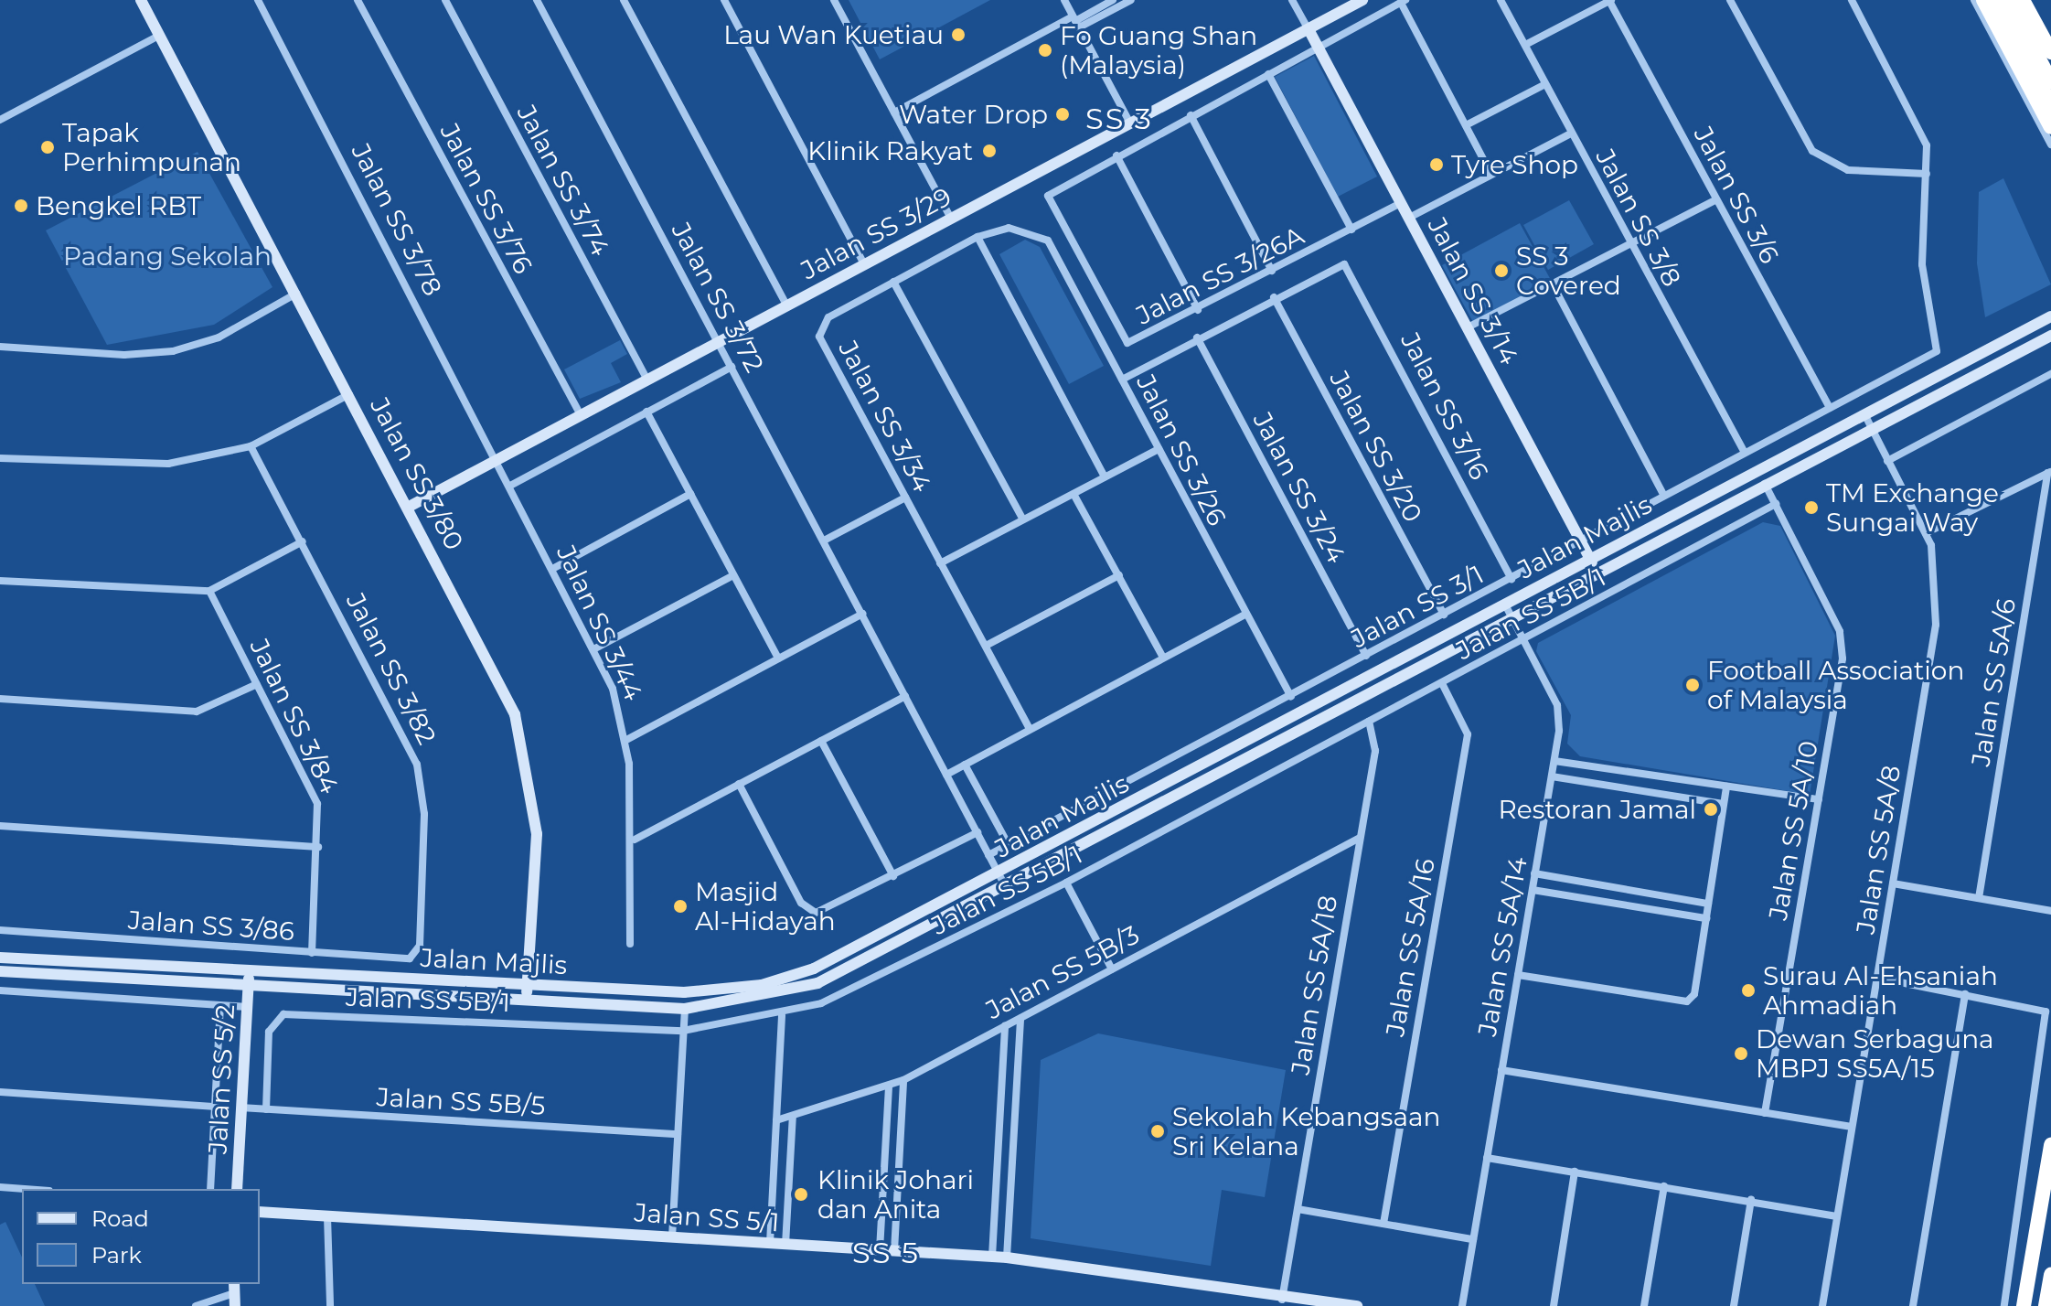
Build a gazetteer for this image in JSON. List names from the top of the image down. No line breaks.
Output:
{"streets":{"main road":["Jalan SS 3/29","Jalan SS 3/14","Jalan SS 3/80","Jalan Majlis","Jalan SS 5/2","Jalan SS 5/1"],"street":["Jalan SS 3/74","Jalan SS 3/6","Jalan SS 3/76","Jalan SS 3/8","Jalan SS 3/78","Jalan SS 3/26A","Jalan SS 3/72","Jalan SS 3/16","Jalan SS 3/34","Jalan SS 3/20","Jalan SS 3/26","Jalan SS 3/24","Jalan SS 3/1","Jalan SS 5B/1","Jalan SS 3/44","Jalan SS 3/82","Jalan SS 5A/6","Jalan SS 3/84","Jalan SS 5A/10","Jalan SS 5A/8","Jalan SS 3/86","Jalan SS 5A/14","Jalan SS 5A/16","Jalan SS 5B/3","Jalan SS 5A/18","Jalan SS 5B/5"]},"crossings":[["Jalan SS 3/74","Jalan SS 3/29"],["Jalan SS 3/6","Jalan SS 3/1"],["Jalan SS 3/76","Jalan SS 3/29"],["Jalan SS 3/8","Jalan SS 3/1"],["Jalan SS 3/78","Jalan SS 3/29"],["Jalan SS 3/78","Jalan SS 3/44"],["Jalan SS 3/29","Jalan SS 3/14"],["Jalan SS 3/29","Jalan SS 3/72"],["Jalan SS 3/29","Jalan SS 3/80"],["Jalan SS 3/29","Jalan SS 3/44"],["Jalan SS 3/26A","Jalan SS 3/14"],["Jalan SS 3/14","Jalan Majlis"],["Jalan SS 3/14","Jalan SS 3/1"],["Jalan SS 3/72","Jalan Majlis"],["Jalan SS 3/72","Jalan SS 3/1"],["Jalan SS 3/16","Jalan SS 3/20"],["Jalan SS 3/16","Jalan SS 3/1"],["Jalan SS 3/34","Jalan SS 3/26"],["Jalan SS 3/20","Jalan SS 3/1"],["Jalan SS 3/26","Jalan SS 3/1"],["Jalan SS 3/80","Jalan Majlis"],["Jalan SS 3/24","Jalan SS 3/1"],["Jalan Majlis","Jalan SS 5A/10"],["Jalan Majlis","Jalan SS 5A/8"],["Jalan Majlis","Jalan SS 5A/14"],["Jalan Majlis","Jalan SS 5/2"],["Jalan SS 5B/1","Jalan SS 5A/10"],["Jalan SS 5B/1","Jalan SS 5A/14"],["Jalan SS 5B/1","Jalan SS 5A/16"],["Jalan SS 5B/1","Jalan SS 5A/18"],["Jalan SS 5B/1","Jalan SS 5B/5"],["Jalan SS 3/82","Jalan SS 3/86"],["Jalan SS 3/84","Jalan SS 3/86"],["Jalan SS 5B/3","Jalan SS 5A/18"],["Jalan SS 5A/18","Jalan SS 5/1"],["Jalan SS 5/2","Jalan SS 5B/5"]],"districts":["SS 3","SS 5"],"parks":["Padang Sekolah"],"places":["Lau Wan Kuetiau","Fo Guang Shan (Malaysia)","Water Drop","Tapak Perhimpunan","Klinik Rakyat","Tyre Shop","Bengkel RBT","SS 3 Covered","TM Exchange Sungai Way","Football Association of Malaysia","Restoran Jamal","Masjid Al-Hidayah","Surau Al-Ehsaniah Ahmadiah","Dewan Serbaguna MBPJ SS5A/15","Sekolah Kebangsaan Sri Kelana","Klinik Johari dan Anita"],"legend":["Road","Park"]}
